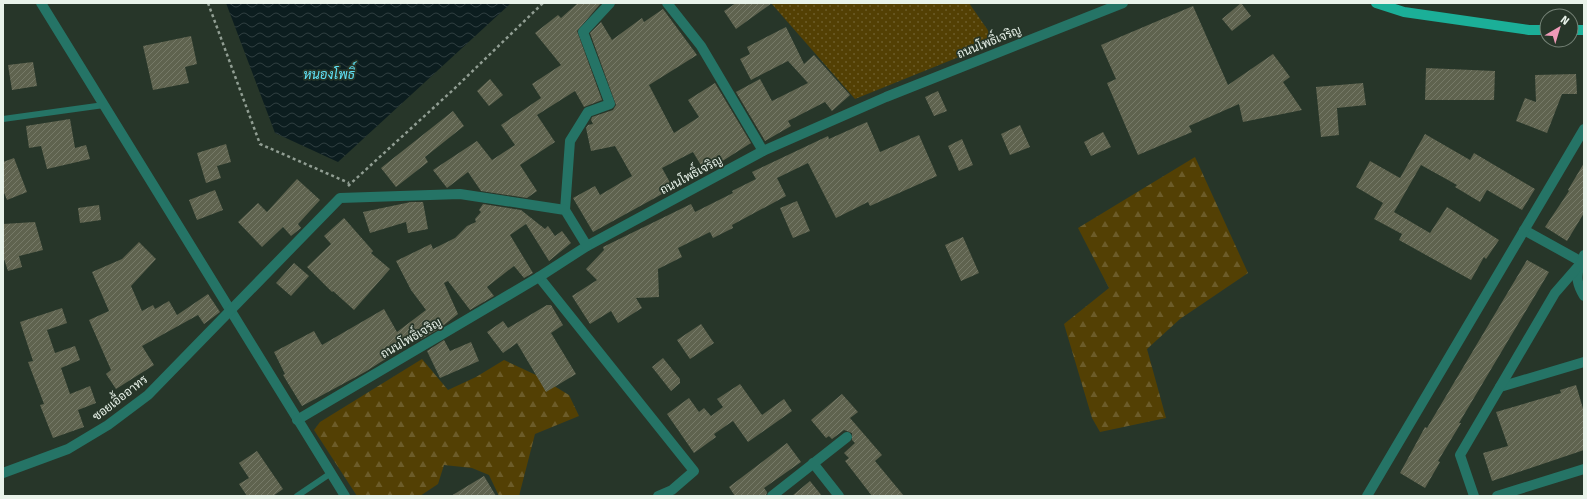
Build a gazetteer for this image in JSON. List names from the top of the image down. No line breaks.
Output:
{"streets":{"street":["ถนนโพธิ์เจริญ","ซอยเอื้ออาทร"]},"water":["หนองโพธิ์"],"north":"top right"}
